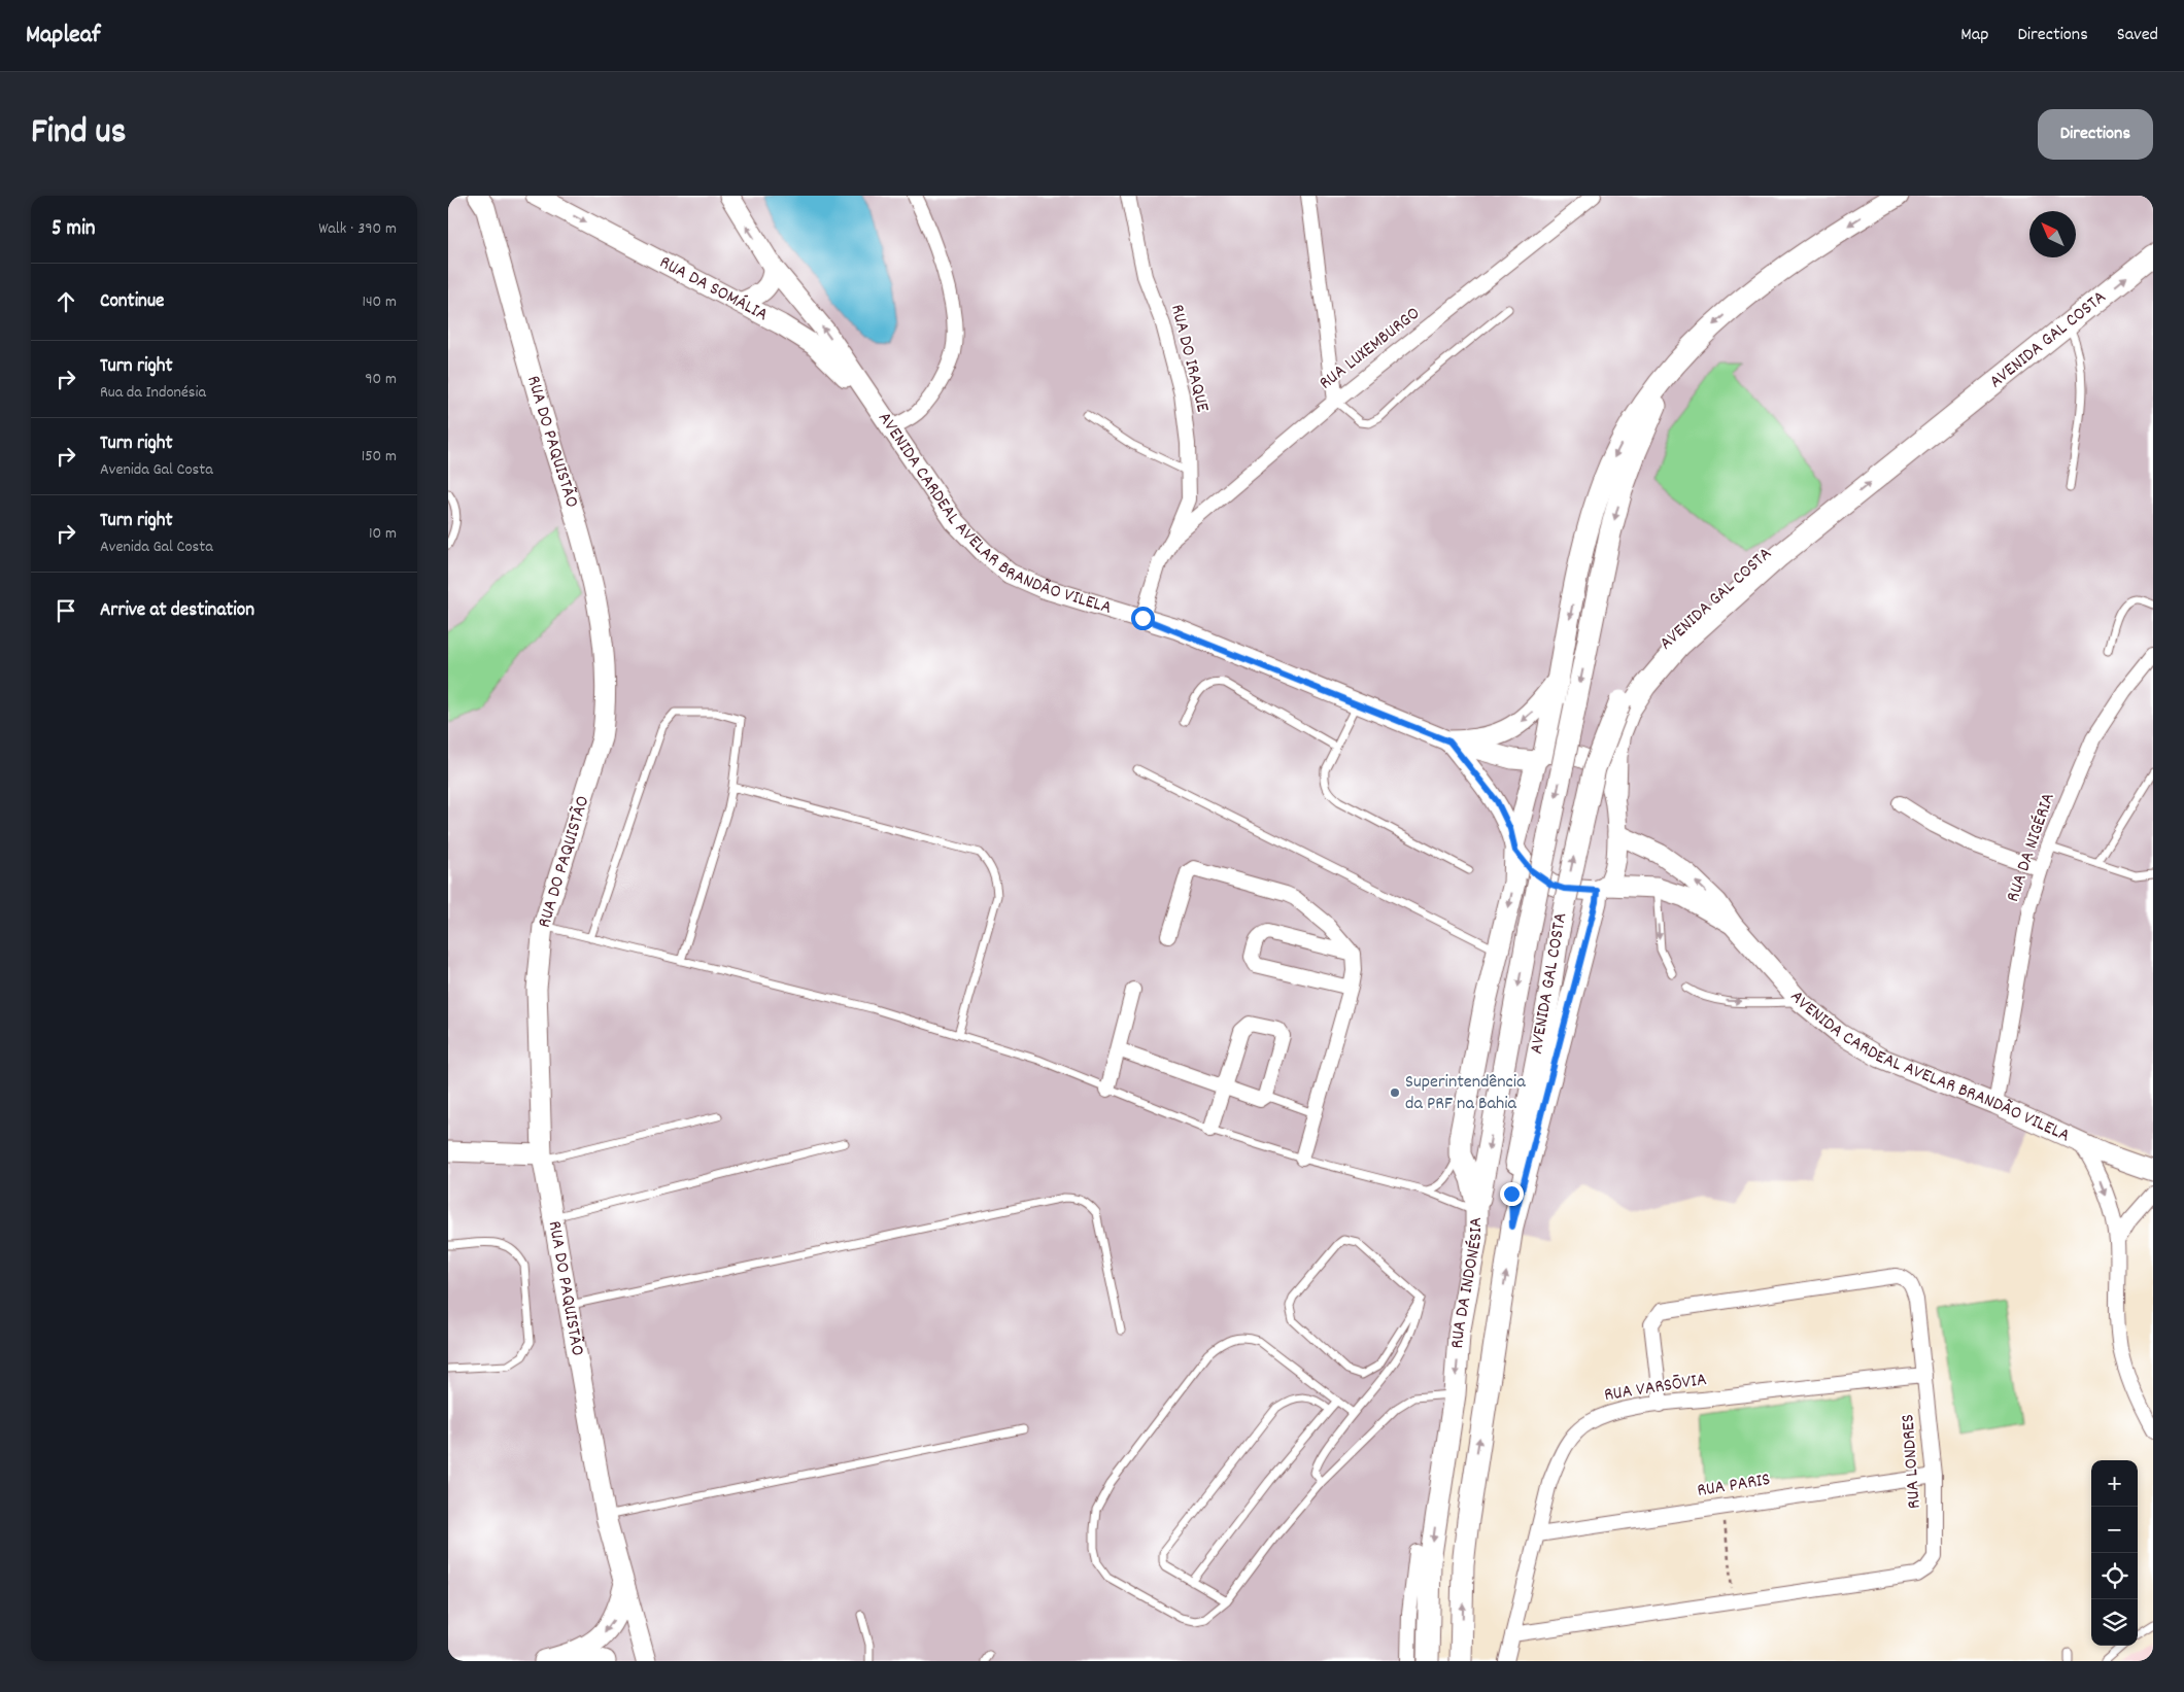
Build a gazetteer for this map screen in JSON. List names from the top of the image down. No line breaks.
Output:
{"streets":{"main road":["RUA DA SOMÁLIA","AVENIDA GAL COSTA","RUA DO PAQUISTÃO","AVENIDA CARDEAL AVELAR BRANDÃO VILELA","RUA DA INDONÉSIA"],"street":["RUA LUXEMBURGO","RUA DO IRAQUE","RUA DA NIGÉRIA","RUA VARSŌVIA","RUA LONDRES","RUA PARIS"]},"crossings":[["RUA DA SOMÁLIA","AVENIDA CARDEAL AVELAR BRANDÃO VILELA"],["AVENIDA GAL COSTA","AVENIDA CARDEAL AVELAR BRANDÃO VILELA"],["AVENIDA GAL COSTA","RUA DA INDONÉSIA"],["RUA LUXEMBURGO","RUA DO IRAQUE"],["RUA DO IRAQUE","AVENIDA CARDEAL AVELAR BRANDÃO VILELA"],["AVENIDA CARDEAL AVELAR BRANDÃO VILELA","RUA DA NIGÉRIA"],["RUA VARSŌVIA","RUA LONDRES"],["RUA VARSŌVIA","RUA PARIS"],["RUA LONDRES","RUA PARIS"]],"one_way":["RUA DA SOMÁLIA"],"places":["Superintendência da PRF na Bahia"],"north":"top left","page":{"header":"Mapleaf","nav":["Map","Directions","Saved"],"title":"Find us","buttons":"Directions","heading":["5 min","Walk · 390 m"],"list":[["Continue","140 m"],["Turn right","Rua da Indonésia","90 m"],["Turn right","Avenida Gal Costa","150 m"],["Turn right","Avenida Gal Costa","10 m"],"Arrive at destination"],"map_buttons":["+","−"]}}
